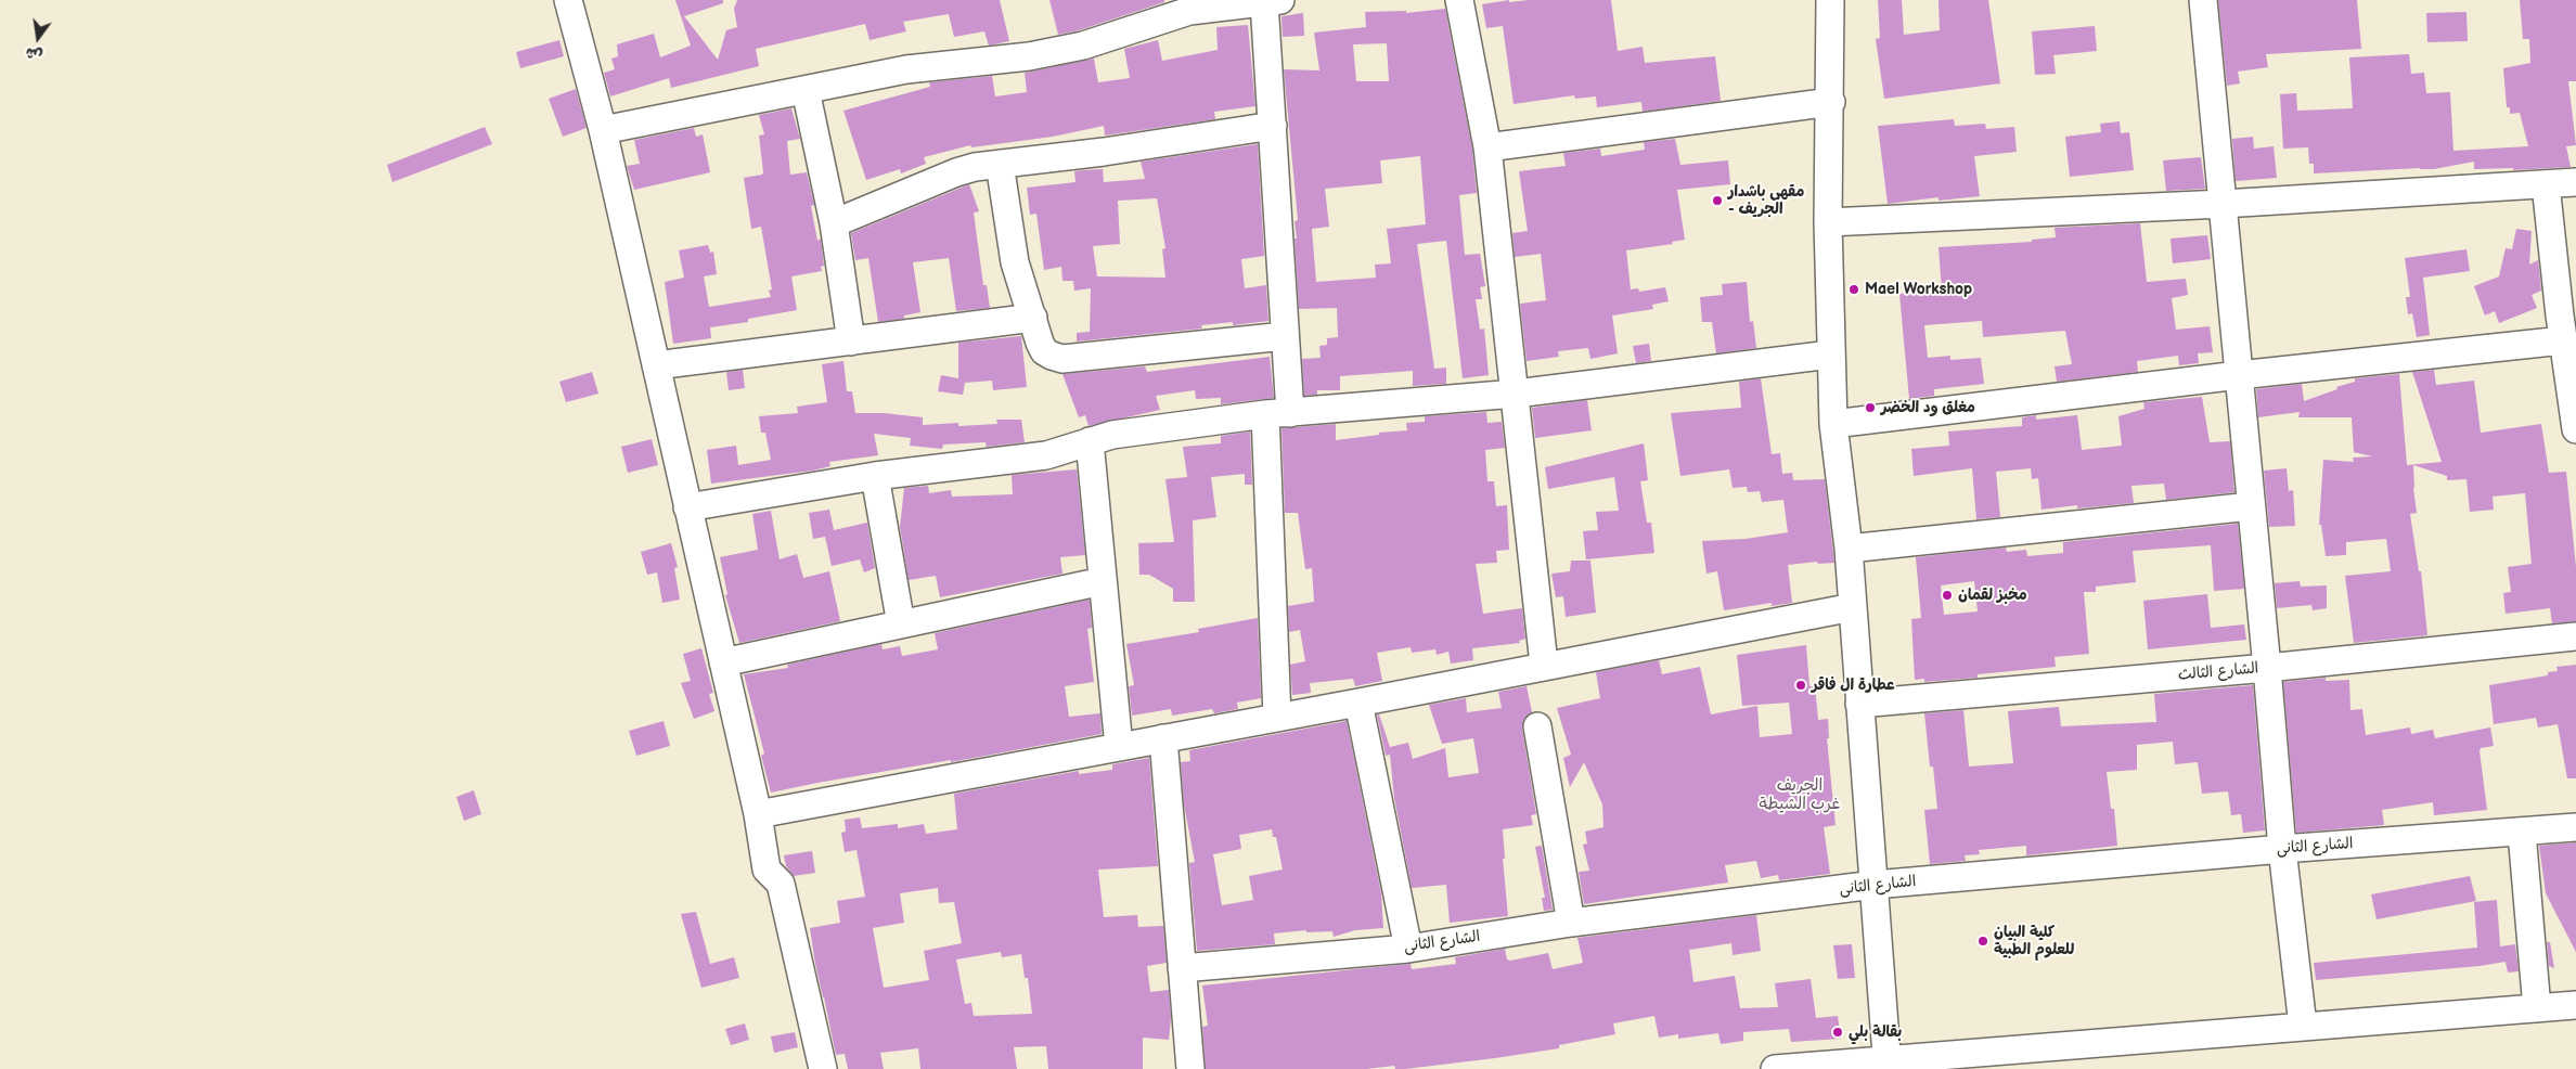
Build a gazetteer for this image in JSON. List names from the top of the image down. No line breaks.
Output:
{"streets":{"street":["الشارع الثالث","الشارع الثانى"]},"districts":["الجريف غرب الشيطة"],"places":["مقهى باشدار - الجريف","Mael Workshop","مغلق ود الخضر","مخبز لقمان","عطارة ال فاقر","كلية البيان للعلوم الطبية","بقالة بلي"],"north":"bottom"}
